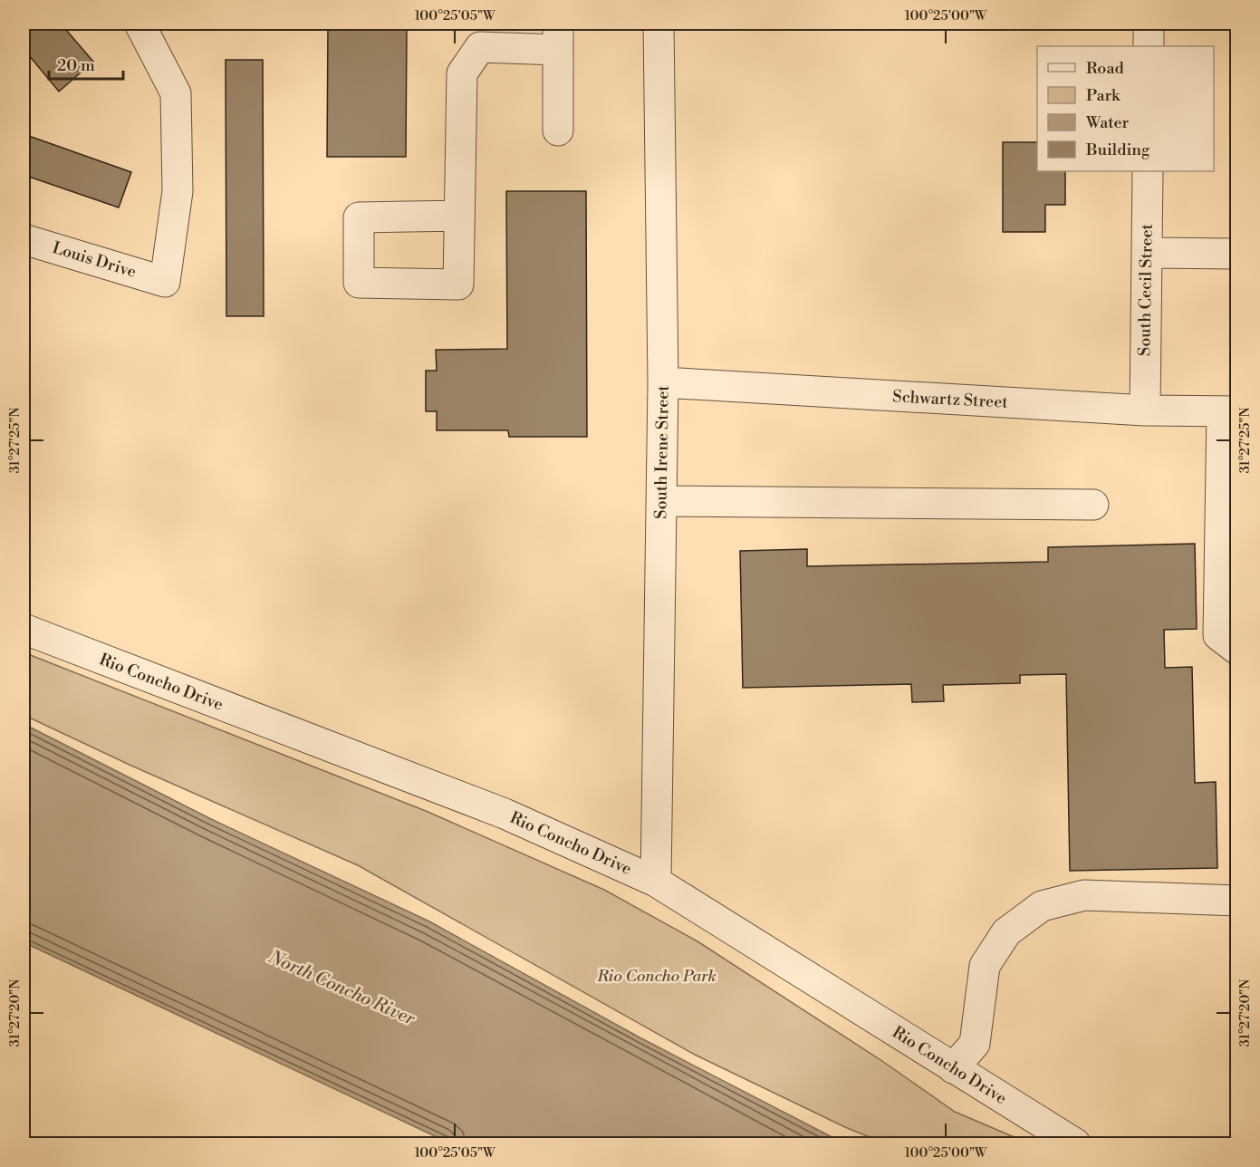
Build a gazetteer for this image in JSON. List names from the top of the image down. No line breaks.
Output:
{"streets":{"street":["Louis Drive","South Cecil Street","Schwartz Street","South Irene Street","Rio Concho Drive"]},"crossings":[["South Cecil Street","Schwartz Street"],["Schwartz Street","South Irene Street"],["South Irene Street","Rio Concho Drive"]],"water":["North Concho River"],"parks":["Rio Concho Park"],"legend":["Road","Park","Water","Building"],"scale_bar":"20 m","coordinates":["100°25'05\"W","100°25'00\"W","31°27'25\"N","31°27'20\"N"]}
